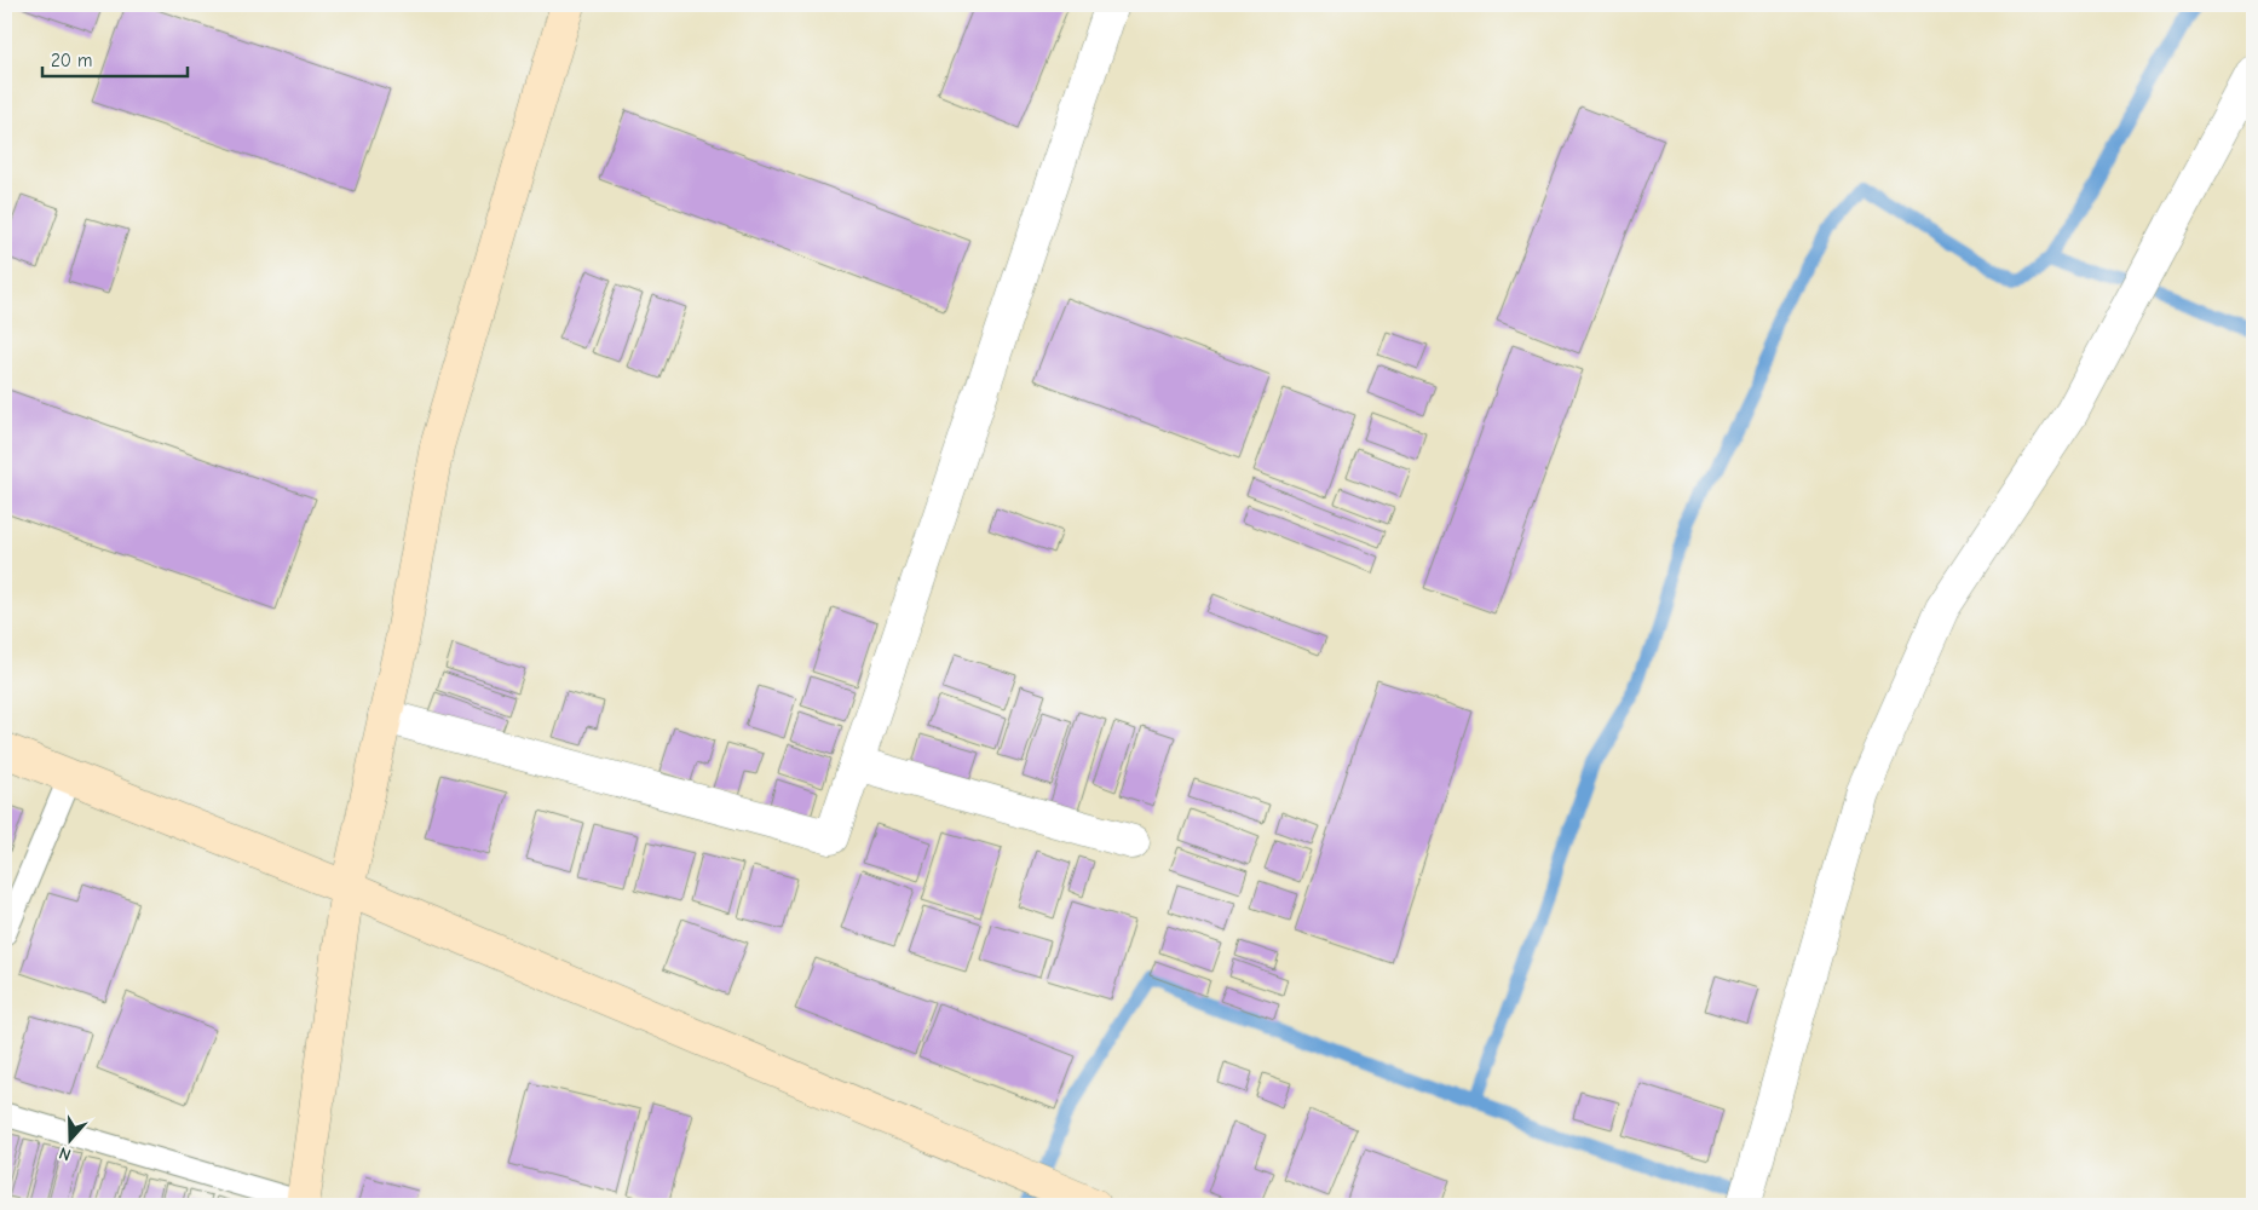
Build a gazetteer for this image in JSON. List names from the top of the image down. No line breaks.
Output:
{"scale_bar":"20 m","north":"bottom"}
